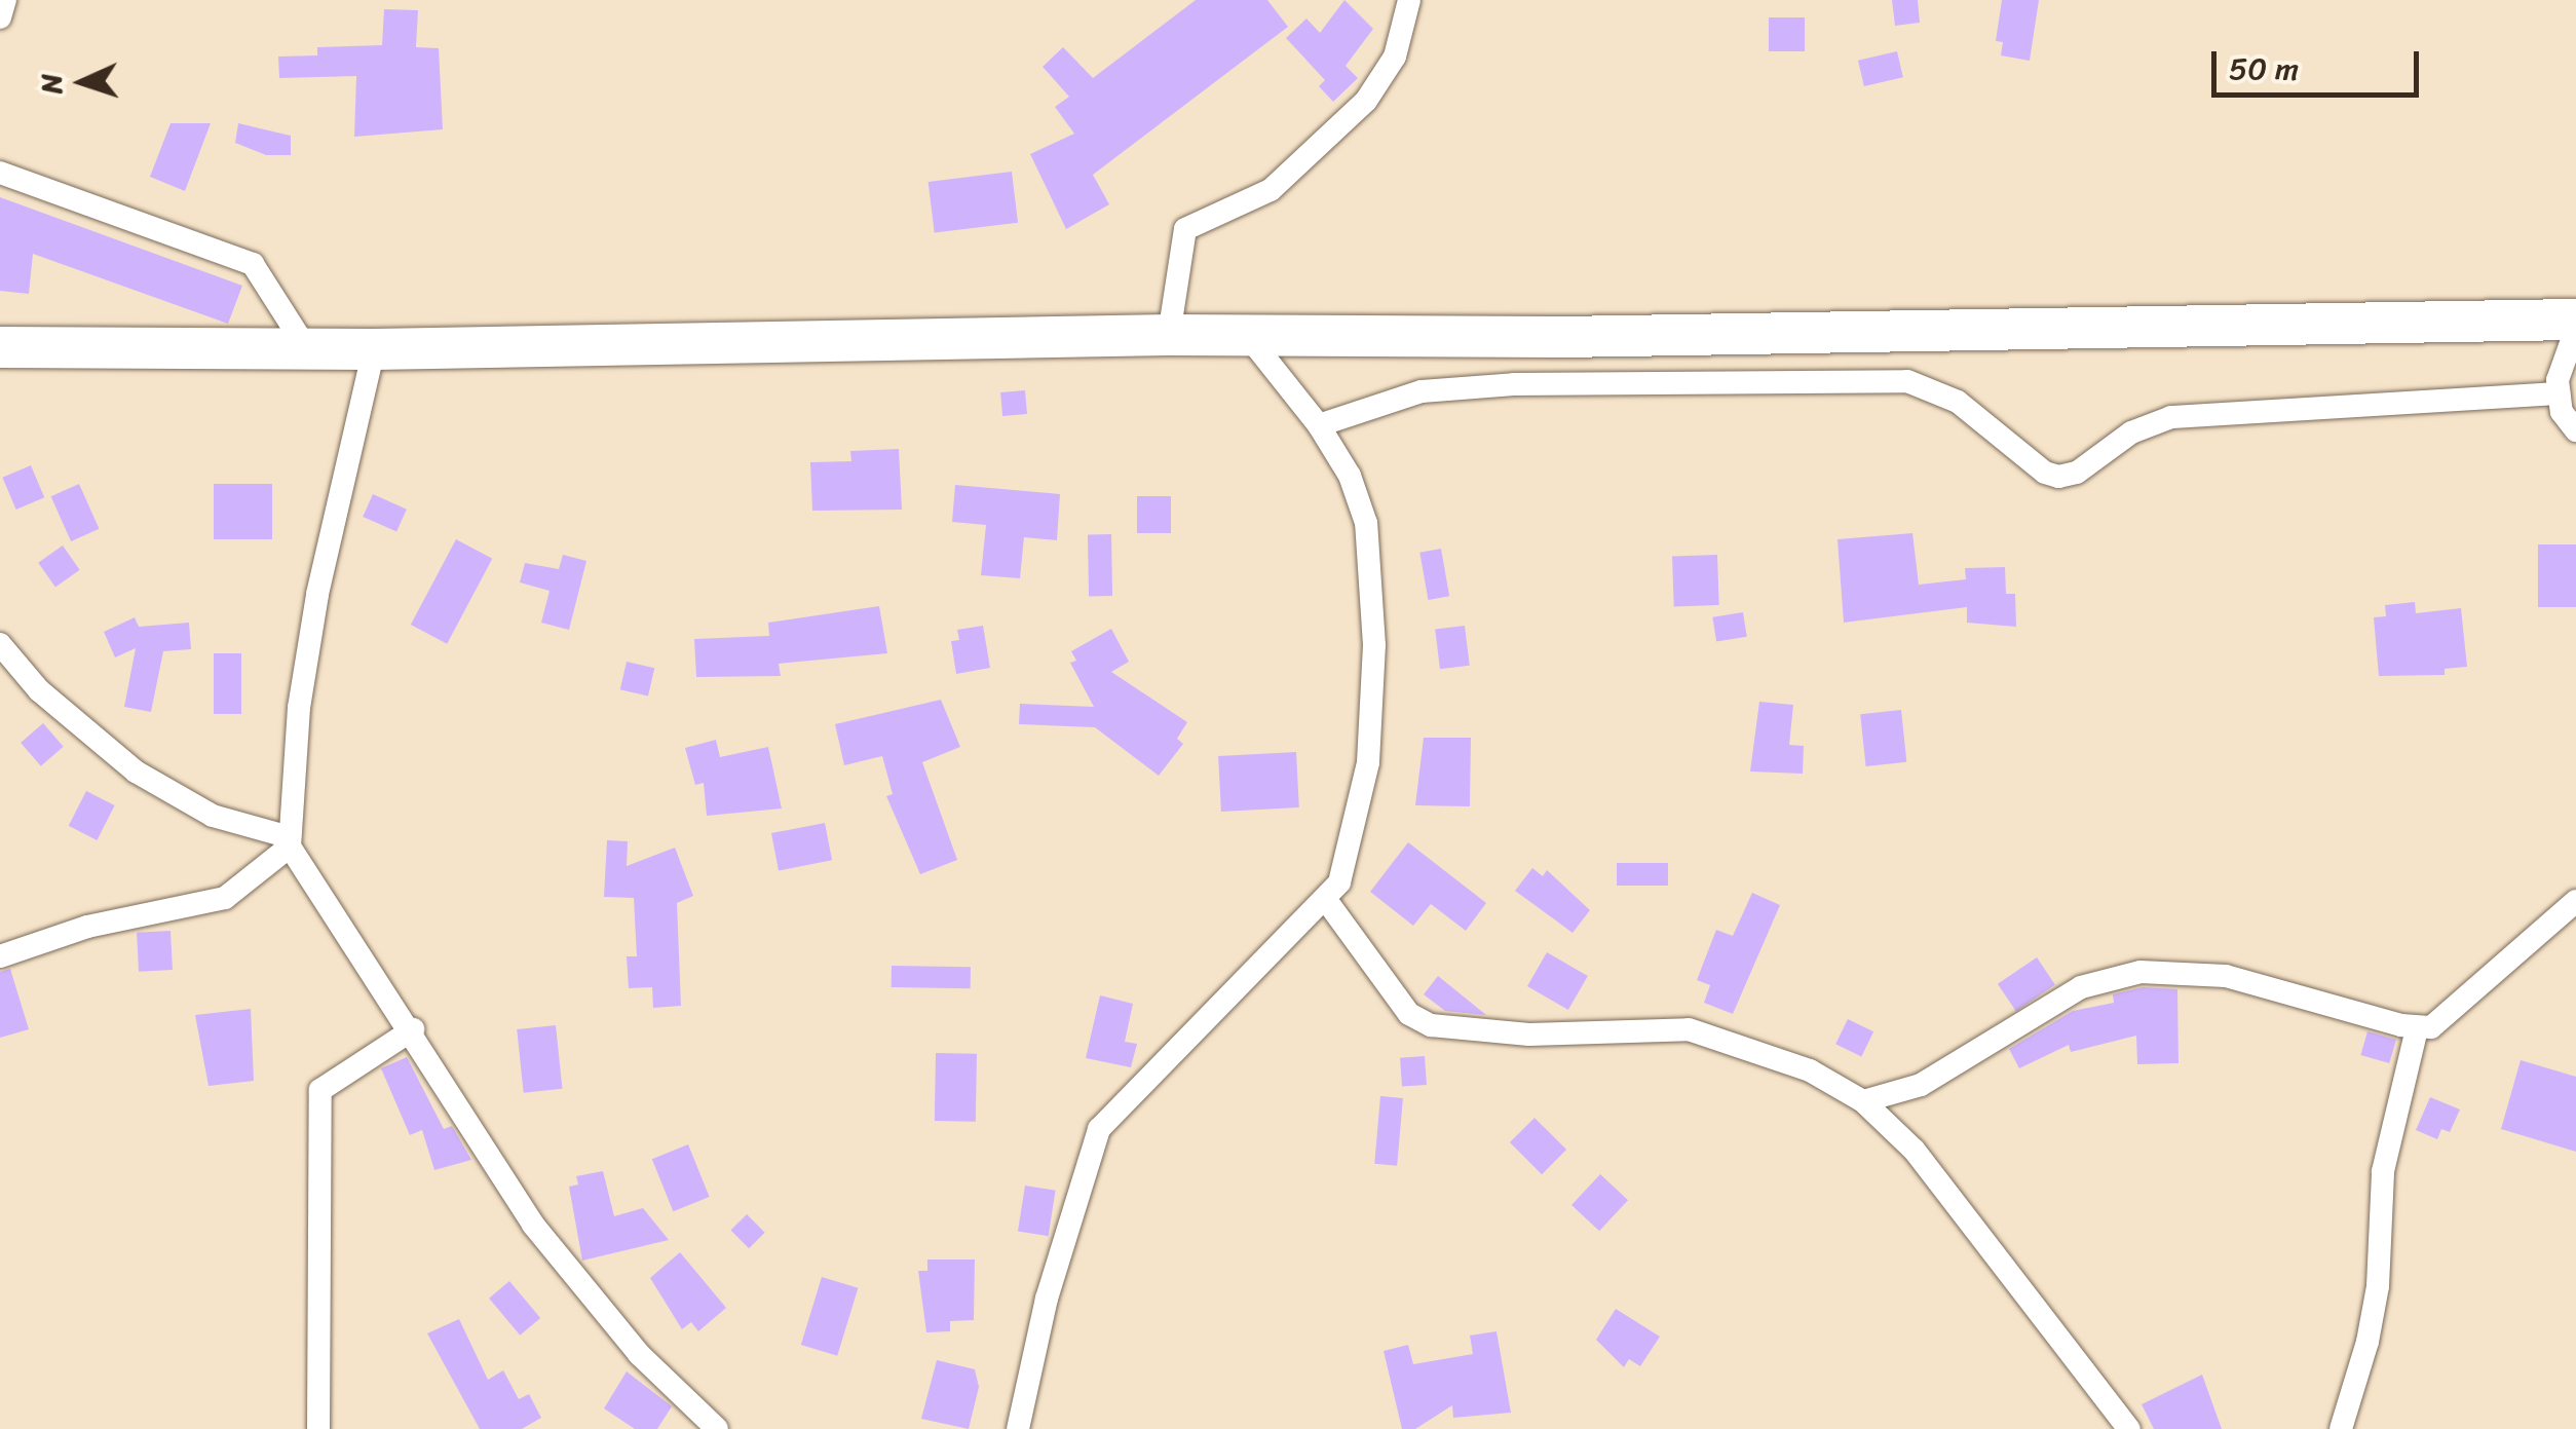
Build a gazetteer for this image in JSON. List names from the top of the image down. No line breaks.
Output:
{"scale_bar":"50 m","north":"left"}
